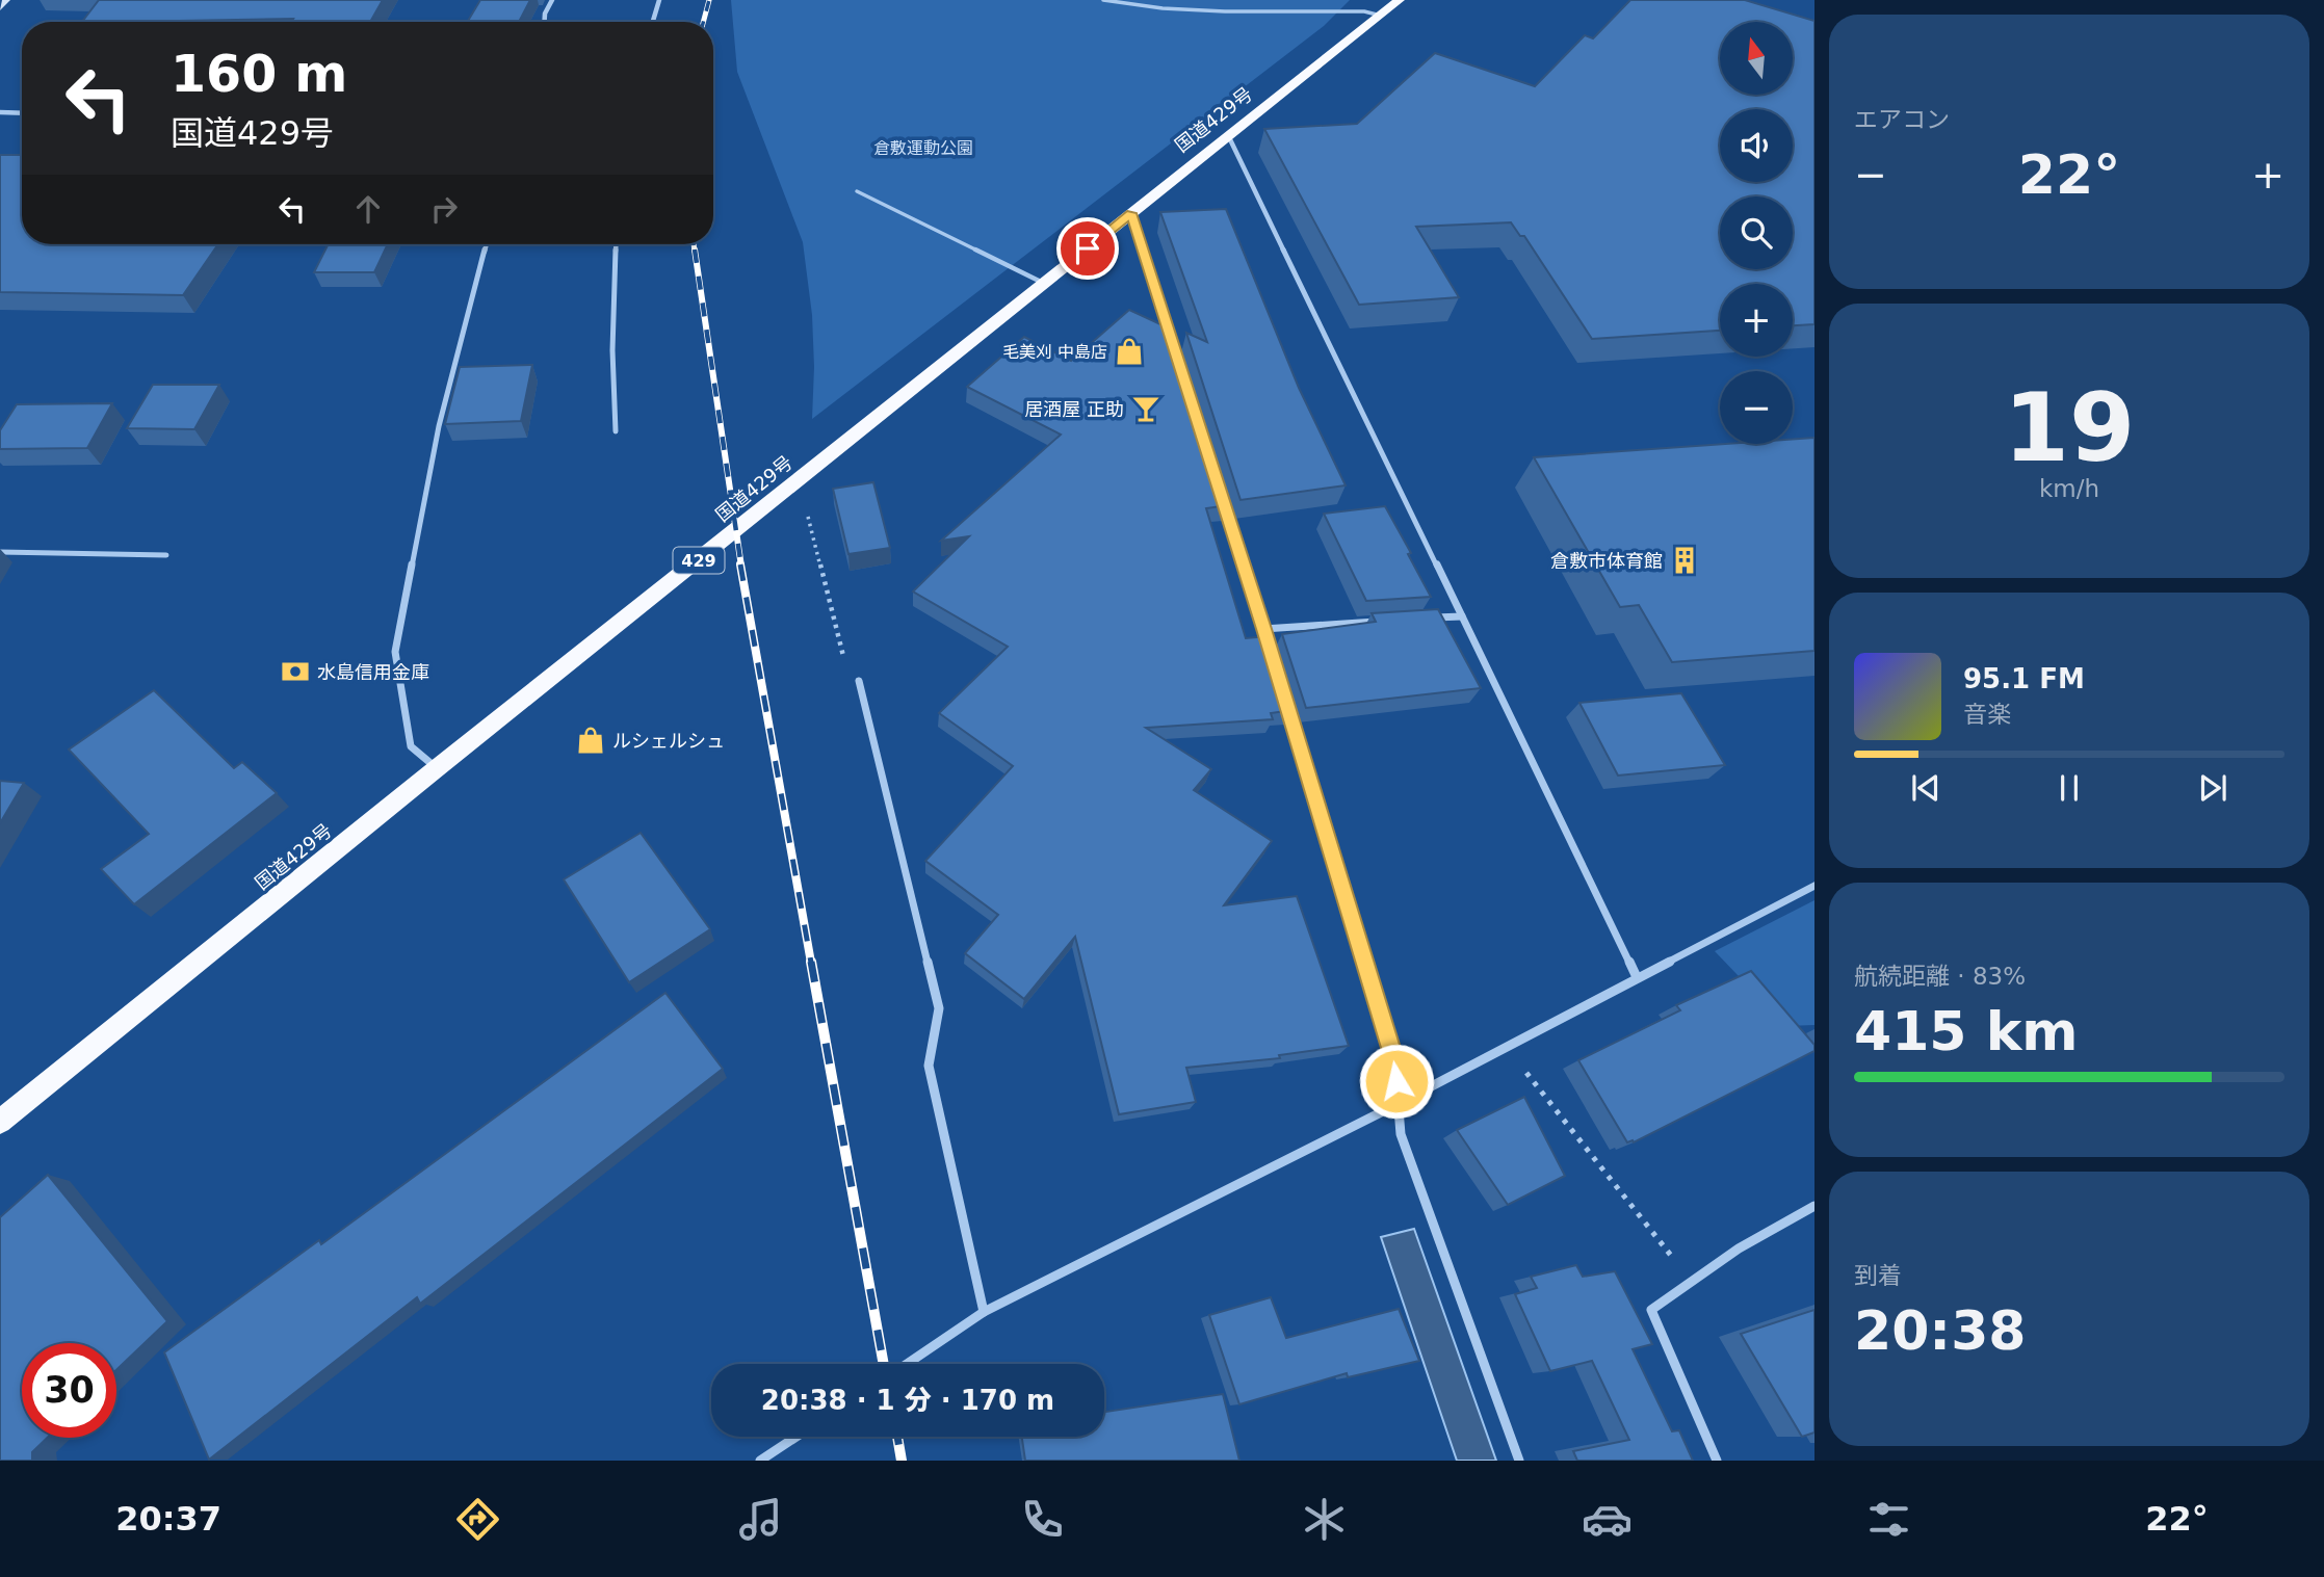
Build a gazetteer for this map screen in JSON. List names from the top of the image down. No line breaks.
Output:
{"streets":{"highway":["国道429号","429"]},"parks":["倉敷運動公園"],"places":{"shop":["毛美刈 中島店","ルシェルシュ"],"bar":["居酒屋 正助"],"building":["倉敷市体育館"],"bank":["水島信用金庫"]},"north":"top","page":{"tile":["エアコン",["19","km/h"],["航続距離 · 83%","415 km"],["到着","20:38"]],"map_buttons":["+","−"],"turn":["160 m","国道429号"],"heat":["−","22°","+"],"song":["95.1 FM","音楽"],"limit":"30","trip":"20:38 · 1 分 · 170 m","tabs":["20:37","22°"]}}
